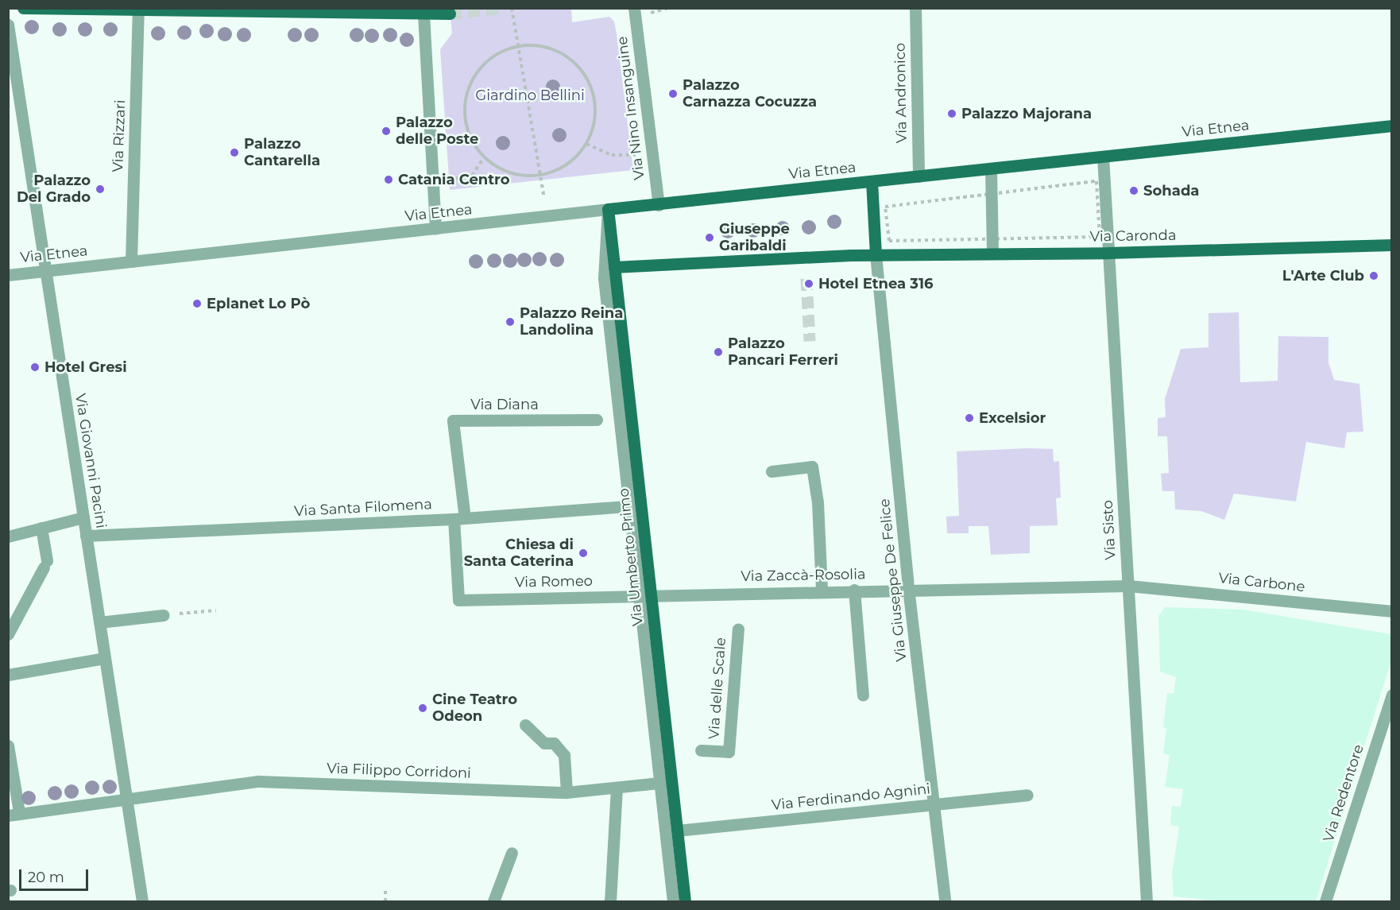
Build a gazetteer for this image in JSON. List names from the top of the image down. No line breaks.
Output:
{"streets":{"main road":["Via Etnea","Via Caronda","Via Umberto Primo"],"street":["Via Andronico","Via Nino Insanguine","Via Rizzari","Via Diana","Via Giovanni Pacini","Via Santa Filomena","Via Sisto","Via Zaccà-Rosolia","Via Giuseppe De Felice","Via Romeo","Via Carbone","Via delle Scale","Via Filippo Corridoni","Via Redentore","Via Ferdinando Agnini"]},"crossings":[["Via Andronico","Via Etnea"],["Via Nino Insanguine","Via Etnea"],["Via Etnea","Via Rizzari"],["Via Etnea","Via Caronda"],["Via Etnea","Via Giovanni Pacini"],["Via Etnea","Via Sisto"],["Via Etnea","Via Umberto Primo"],["Via Etnea","Via Giuseppe De Felice"],["Via Caronda","Via Sisto"],["Via Caronda","Via Giuseppe De Felice"],["Via Diana","Via Santa Filomena"],["Via Diana","Via Romeo"],["Via Giovanni Pacini","Via Santa Filomena"],["Via Giovanni Pacini","Via Filippo Corridoni"],["Via Santa Filomena","Via Umberto Primo"],["Via Santa Filomena","Via Romeo"],["Via Sisto","Via Zaccà-Rosolia"],["Via Sisto","Via Carbone"],["Via Umberto Primo","Via Zaccà-Rosolia"],["Via Umberto Primo","Via Romeo"],["Via Umberto Primo","Via Filippo Corridoni"],["Via Umberto Primo","Via Ferdinando Agnini"],["Via Zaccà-Rosolia","Via Giuseppe De Felice"],["Via Zaccà-Rosolia","Via Romeo"],["Via Zaccà-Rosolia","Via Carbone"],["Via Giuseppe De Felice","Via Ferdinando Agnini"]],"parks":["Giardino Bellini"],"places":["Palazzo Carnazza Cocuzza","Palazzo Majorana","Palazzo delle Poste","Palazzo Cantarella","Catania Centro","Palazzo Del Grado","Sohada","Giuseppe Garibaldi","L'Arte Club","Hotel Etnea 316","Eplanet Lo Pò","Palazzo Reina Landolina","Palazzo Pancari Ferreri","Hotel Gresi","Excelsior","Chiesa di Santa Caterina","Cine Teatro Odeon"],"scale_bar":"20 m"}
